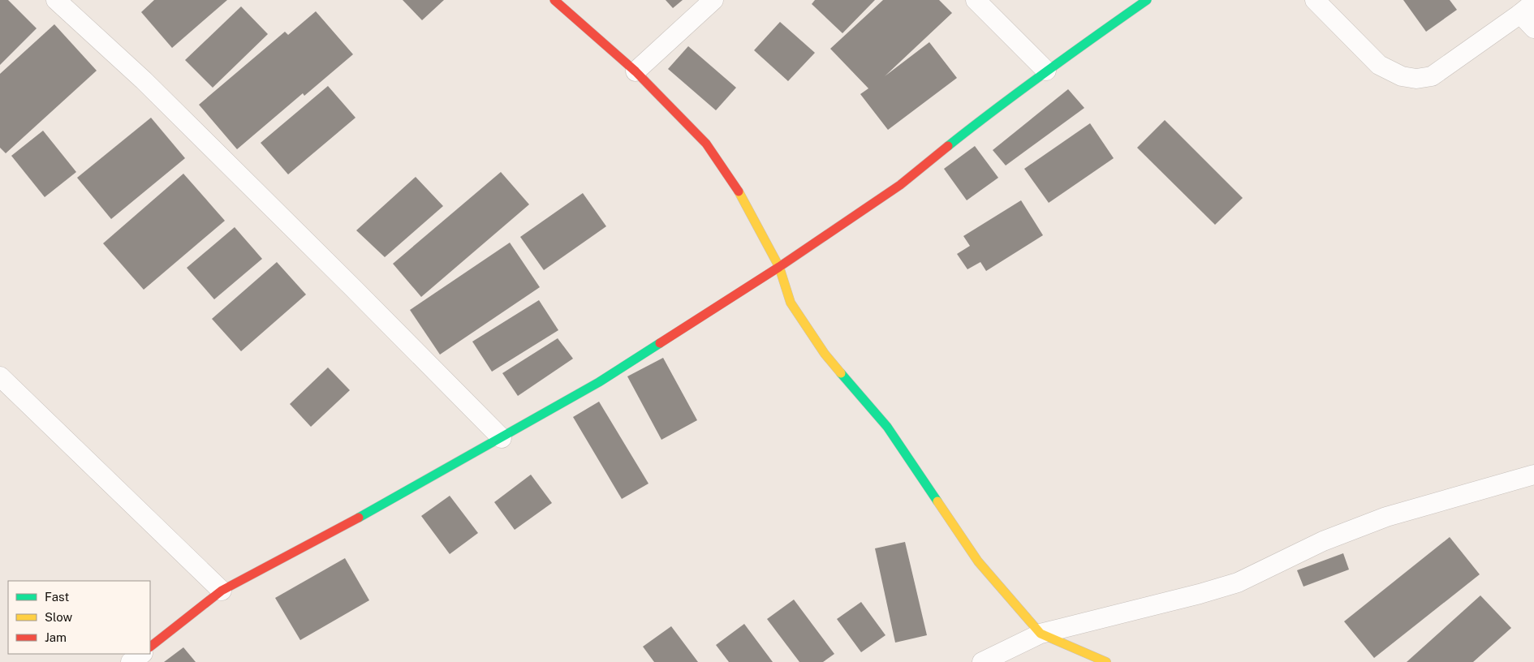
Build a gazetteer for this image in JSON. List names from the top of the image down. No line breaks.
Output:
{"legend":["Fast","Slow","Jam"]}
